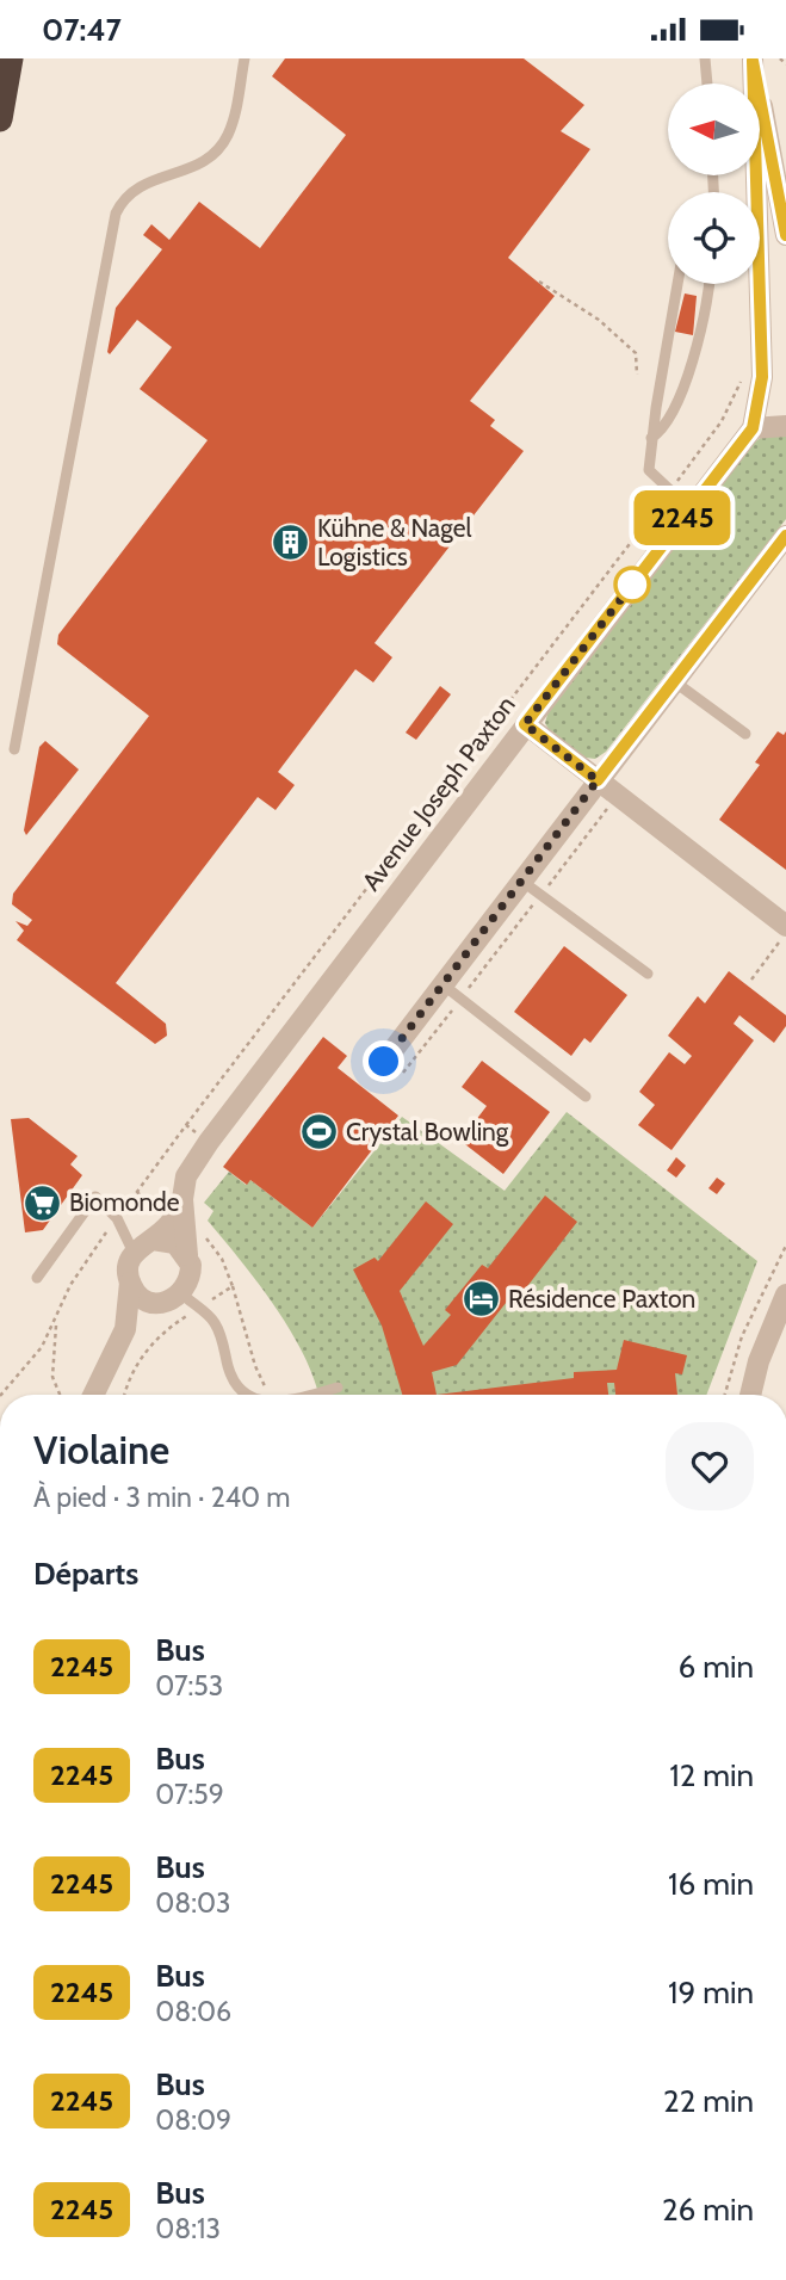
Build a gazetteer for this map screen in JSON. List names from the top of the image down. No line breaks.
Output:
{"streets":{"street":["Avenue Joseph Paxton"]},"places":{"building":["Kühne & Nagel Logistics"],"sports":["Crystal Bowling"],"supermarket":["Biomonde"],"hotel":["Résidence Paxton"]},"lines":["bus line 2245"],"north":"left","page":{"status":"07:47","on_map":"2245","heading":[["Violaine","À pied · 3 min · 240 m"],"Départs"],"list":[{"mark":"2245","name":"Bus","note":"07:53","value":"6 min"},{"mark":"2245","name":"Bus","note":"07:59","value":"12 min"},{"mark":"2245","name":"Bus","note":"08:03","value":"16 min"},{"mark":"2245","name":"Bus","note":"08:06","value":"19 min"},{"mark":"2245","name":"Bus","note":"08:09","value":"22 min"},{"mark":"2245","name":"Bus","note":"08:13","value":"26 min"}]}}
